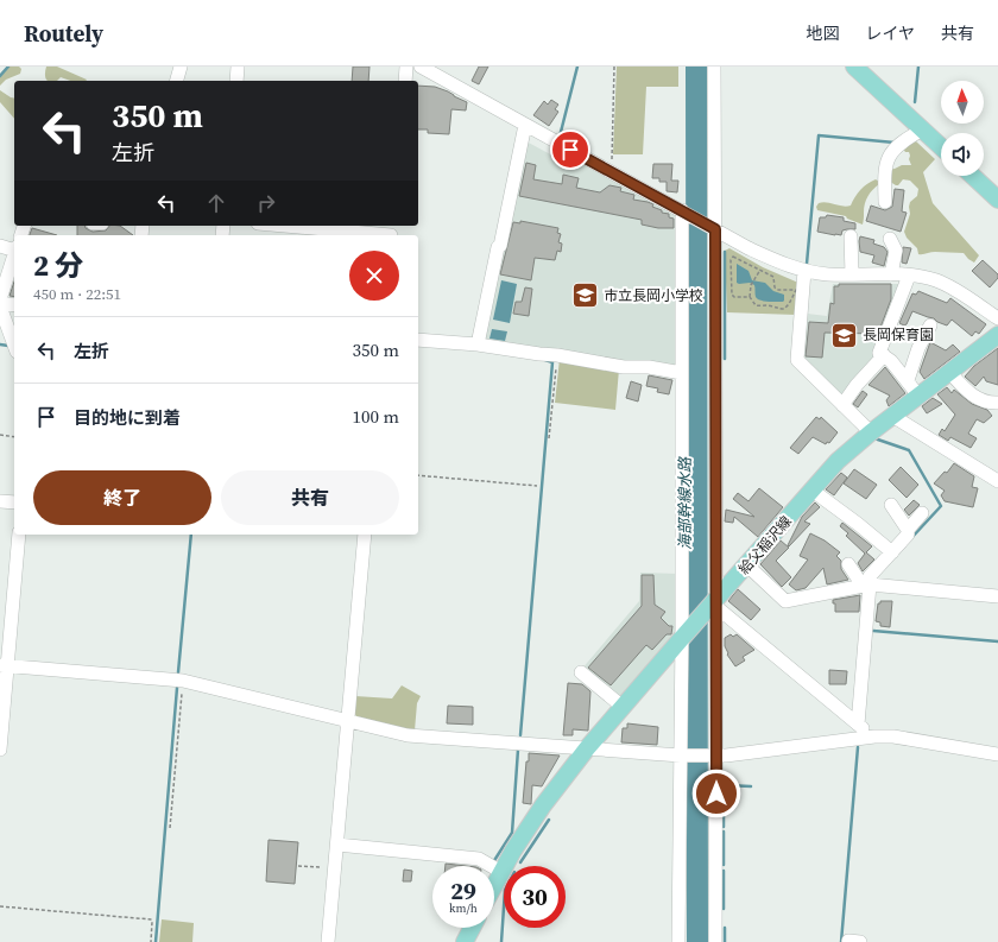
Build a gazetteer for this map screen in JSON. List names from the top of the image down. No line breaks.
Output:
{"streets":{"main road":["給父稲沢線"]},"water":["海部幹線水路"],"places":{"school or university":["市立長岡小学校","長岡保育園"]},"north":"top","page":{"header":"Routely","nav":["地図","レイヤ","共有"],"turn":["350 m","左折"],"heading":["2 分","450 m · 22:51"],"list":[{"name":"左折","value":"350 m"},{"name":"目的地に到着","value":"100 m"}],"buttons":["終了","共有"],"speed":"29 km/h","limit":"30"}}
